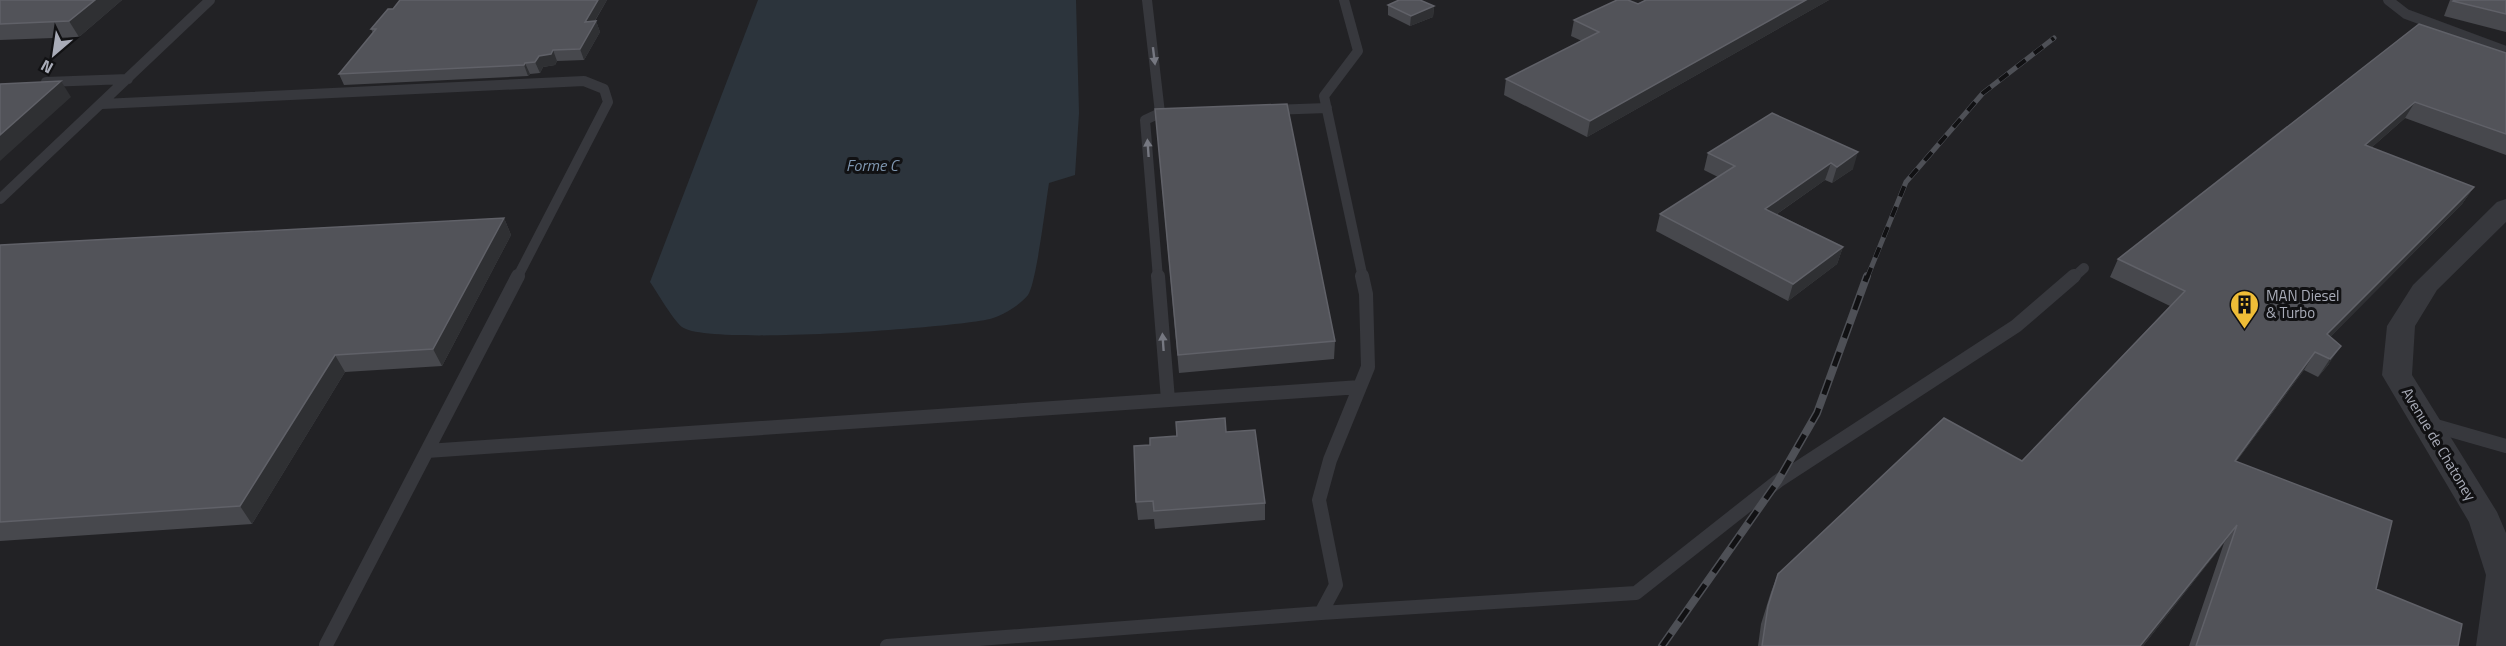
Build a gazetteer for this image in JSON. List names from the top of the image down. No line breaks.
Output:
{"streets":{"street":["Avenue de Chatoney"]},"water":["Forme C"],"places":{"building":["MAN Diesel & Turbo"]},"north":"bottom left"}
